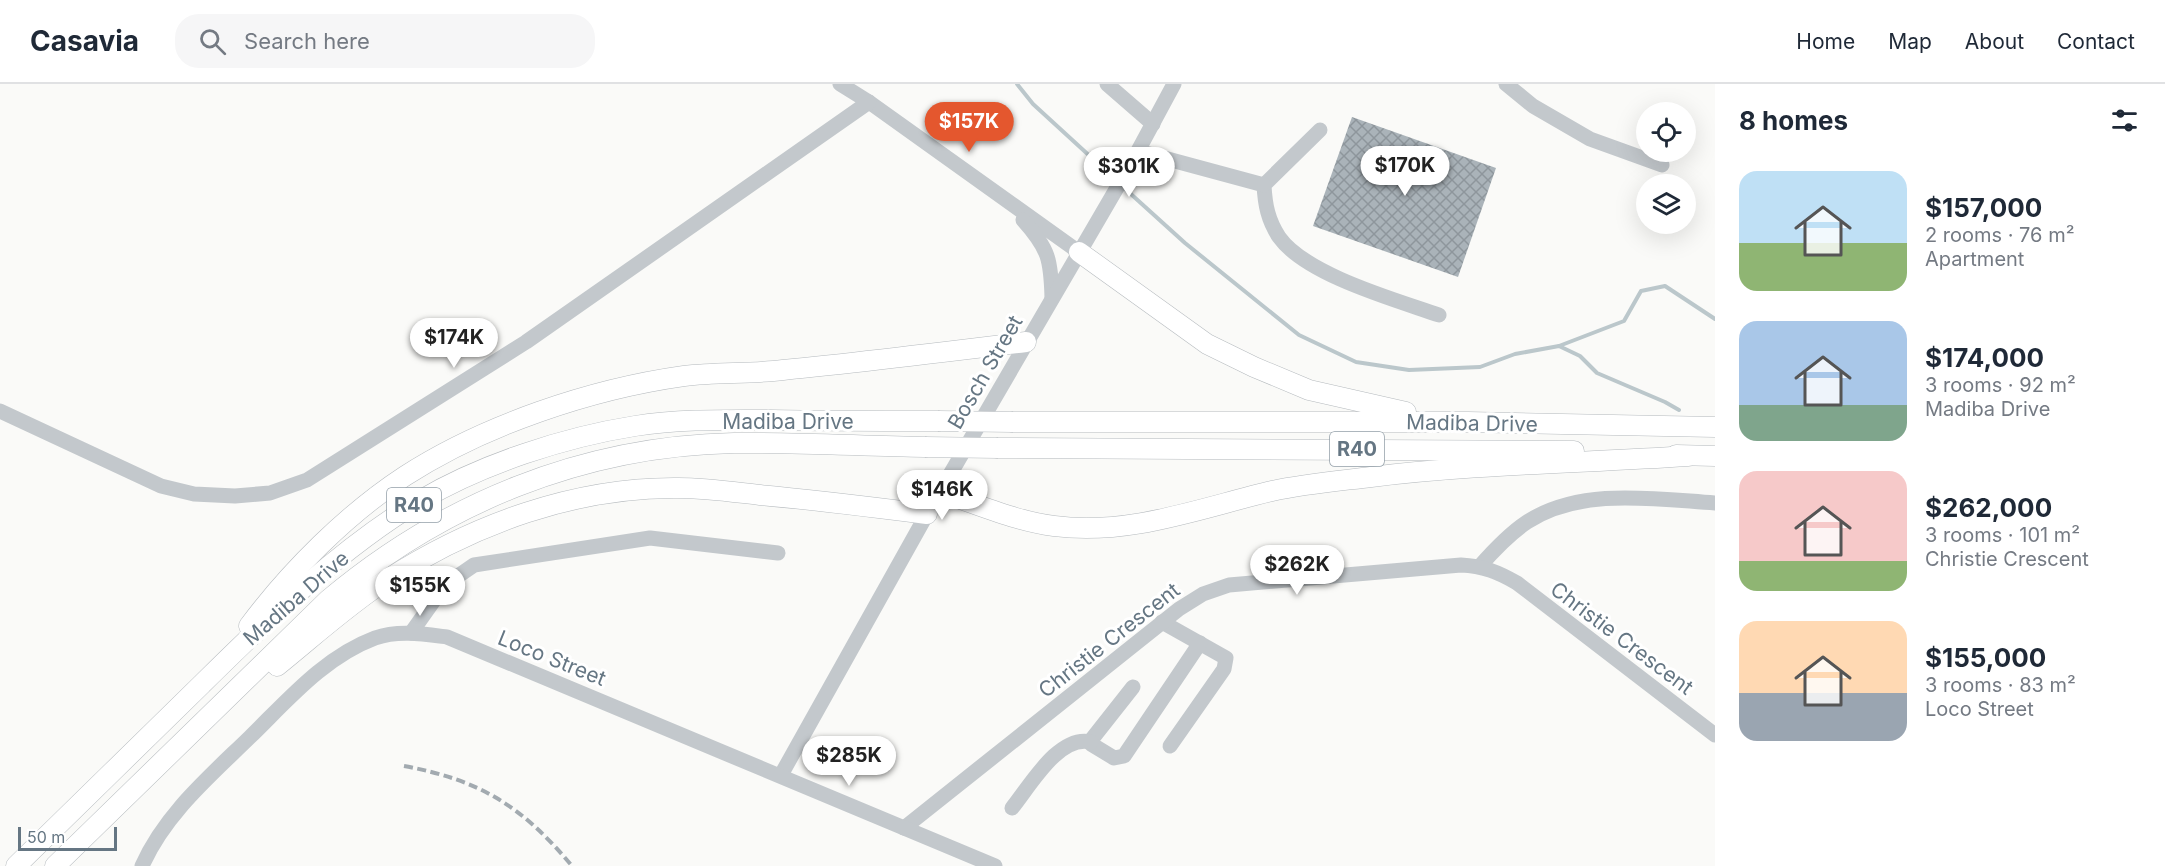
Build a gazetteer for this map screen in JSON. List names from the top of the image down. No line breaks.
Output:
{"streets":{"main road":["Madiba Drive","R40"],"street":["Bosch Street","Christie Crescent","Loco Street"]},"crossings":[["Bosch Street","Loco Street"],["Christie Crescent","Loco Street"]],"scale_bar":"50 m","page":{"header":"Casavia","search":"Search here","nav":["Home","Map","About","Contact"],"heading":"8 homes","price":["$157K","$170K","$301K","$174K","$146K","$262K","$155K","$285K"],"list":[{"name":"$157,000","note":"2 rooms · 76 m² · Apartment"},{"name":"$174,000","note":"3 rooms · 92 m² · Madiba Drive"},{"name":"$262,000","note":"3 rooms · 101 m² · Christie Crescent"},{"name":"$155,000","note":"3 rooms · 83 m² · Loco Street"}],"scale":"50 m"}}
